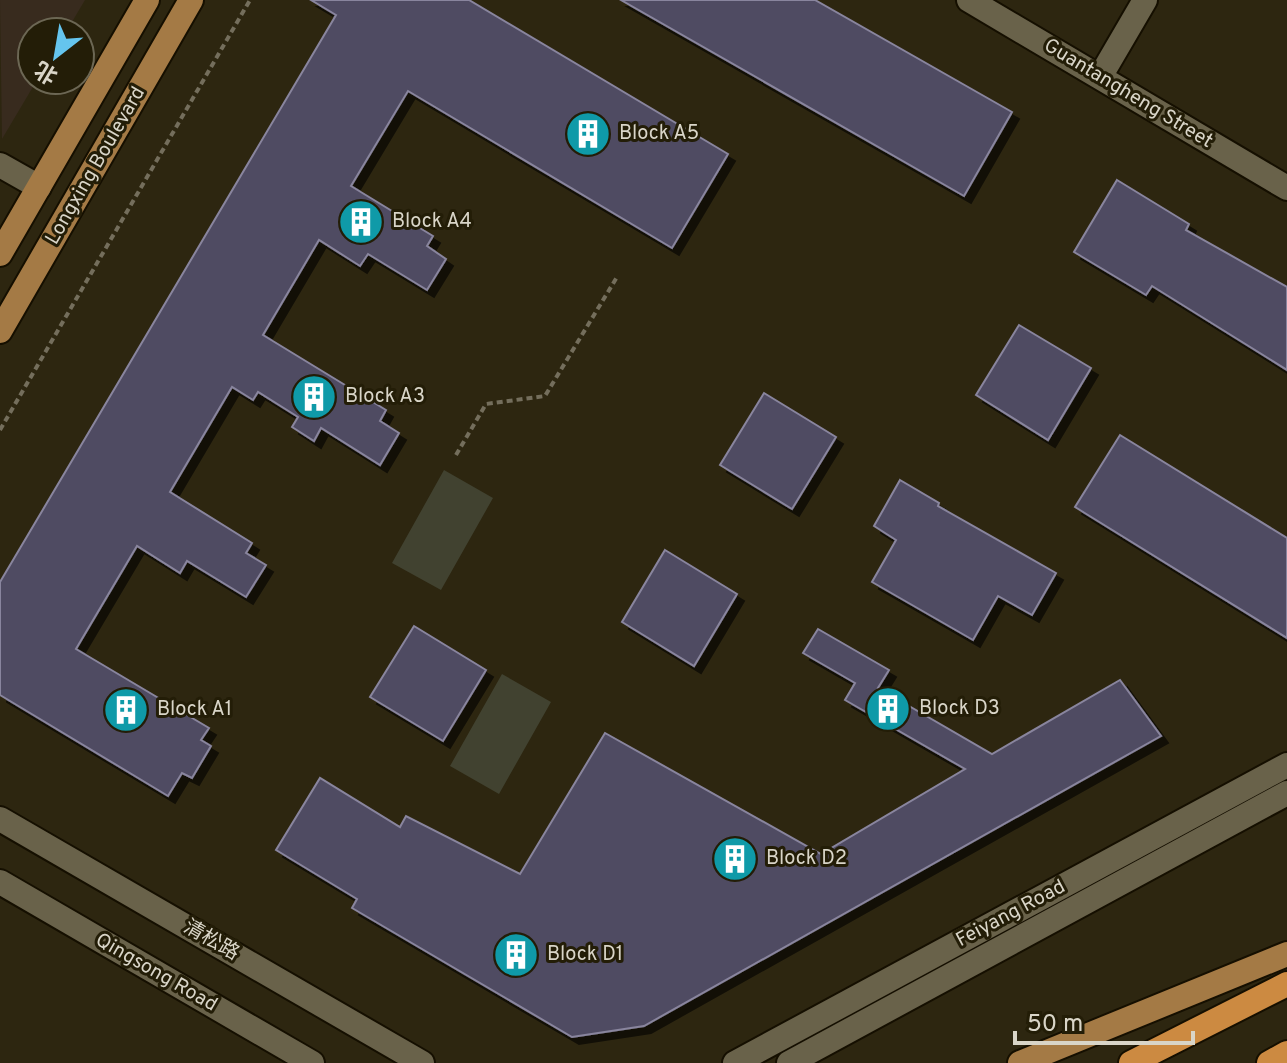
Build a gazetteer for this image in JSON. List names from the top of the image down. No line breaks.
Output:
{"streets":{"main road":["Longxing Boulevard"],"street":["Guantangheng Street","Feiyang Road","清松路","Qingsong Road"]},"places":{"building":["Block A5","Block A4","Block A3","Block D3","Block A1","Block D2","Block D1"]},"scale_bar":"50 m","north":"bottom left"}
